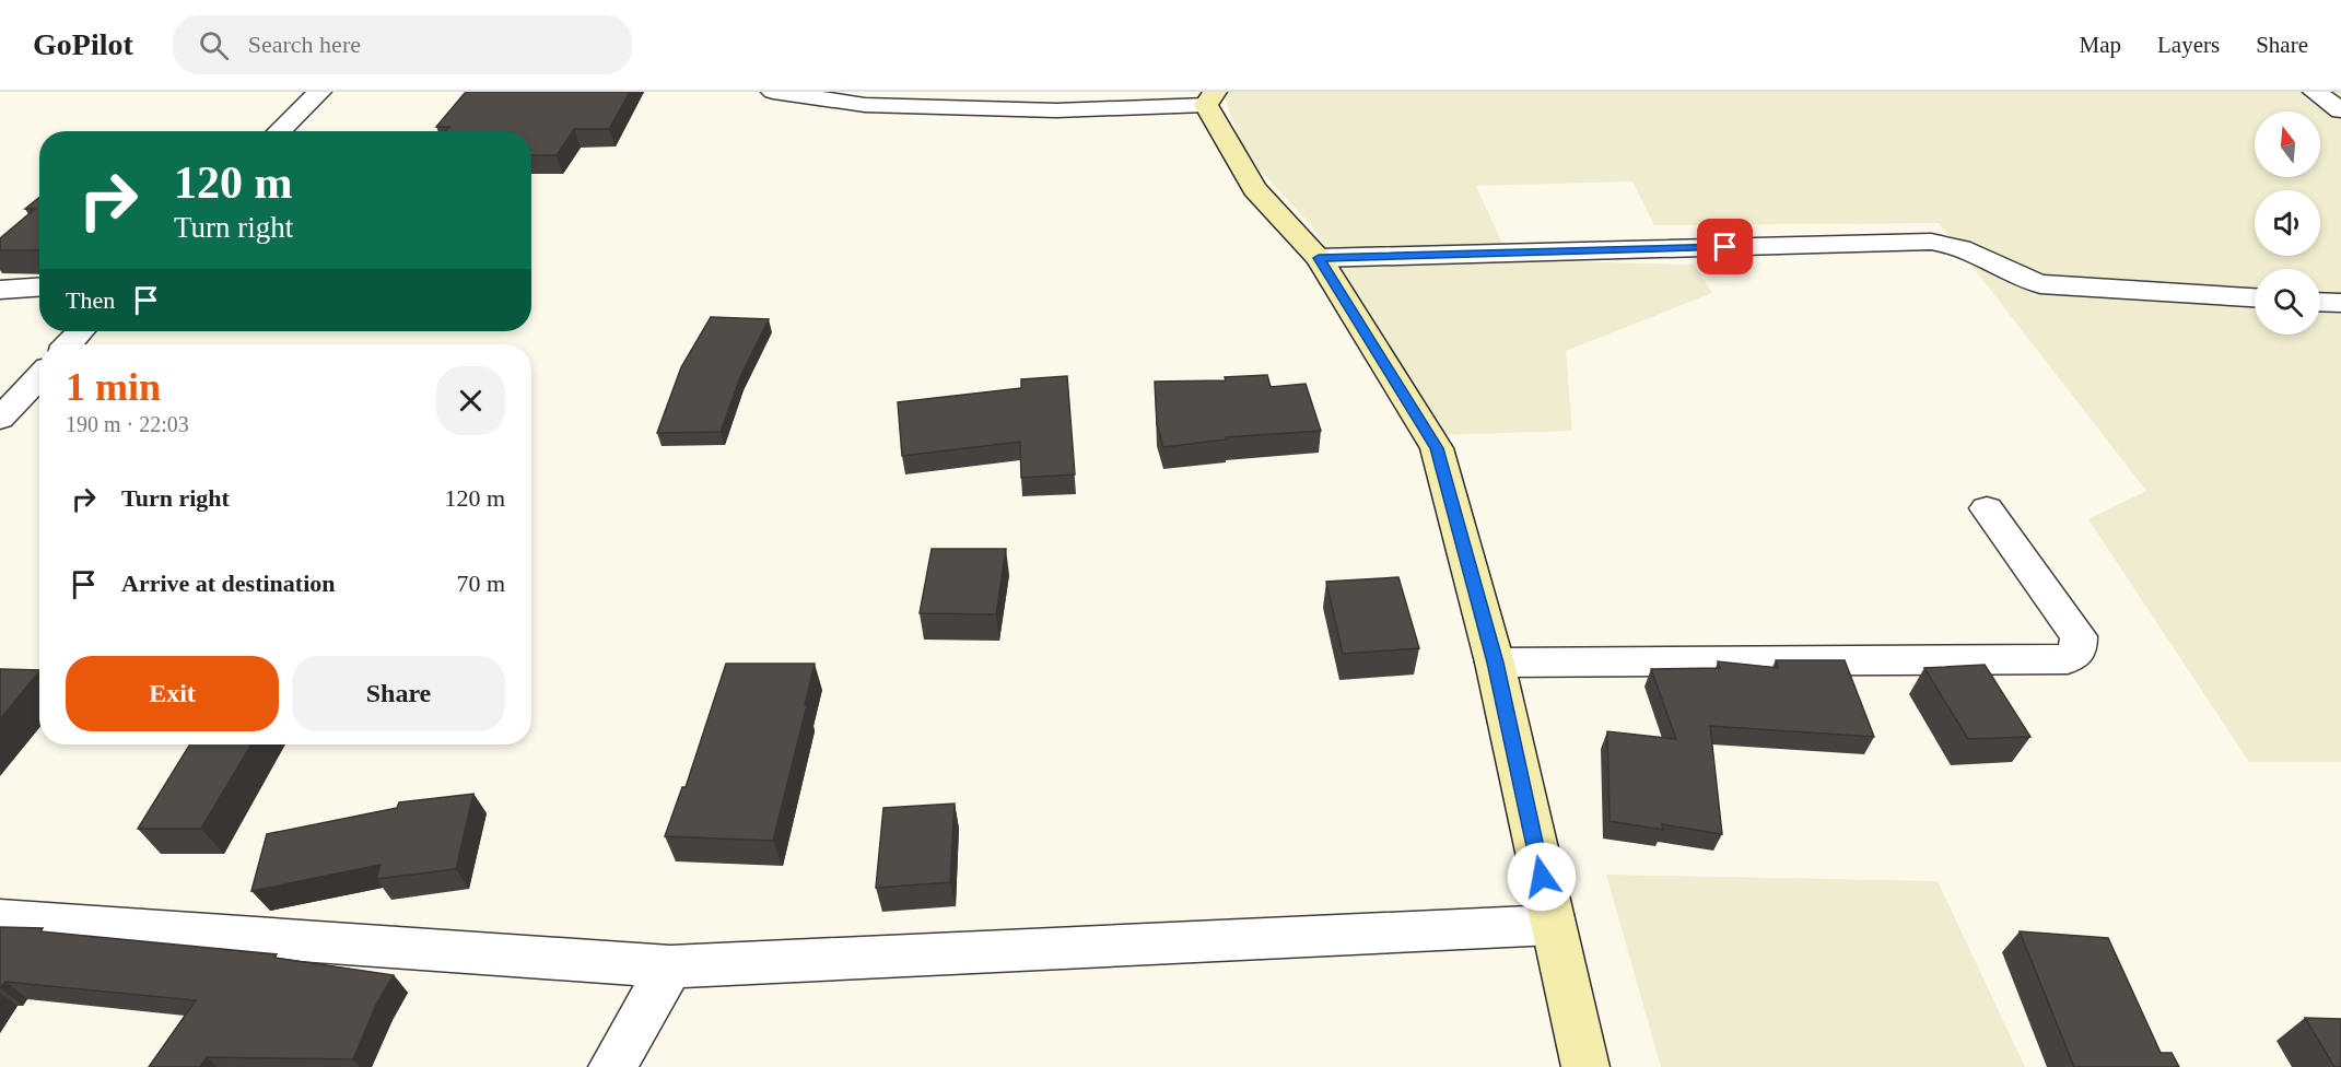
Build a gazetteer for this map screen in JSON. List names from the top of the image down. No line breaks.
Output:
{"north":"top","page":{"header":"GoPilot","search":"Search here","nav":["Map","Layers","Share"],"turn":["120 m","Turn right"],"then":"Then","heading":["1 min","190 m · 22:03"],"list":[{"name":"Turn right","value":"120 m"},{"name":"Arrive at destination","value":"70 m"}],"buttons":["Exit","Share"]}}
